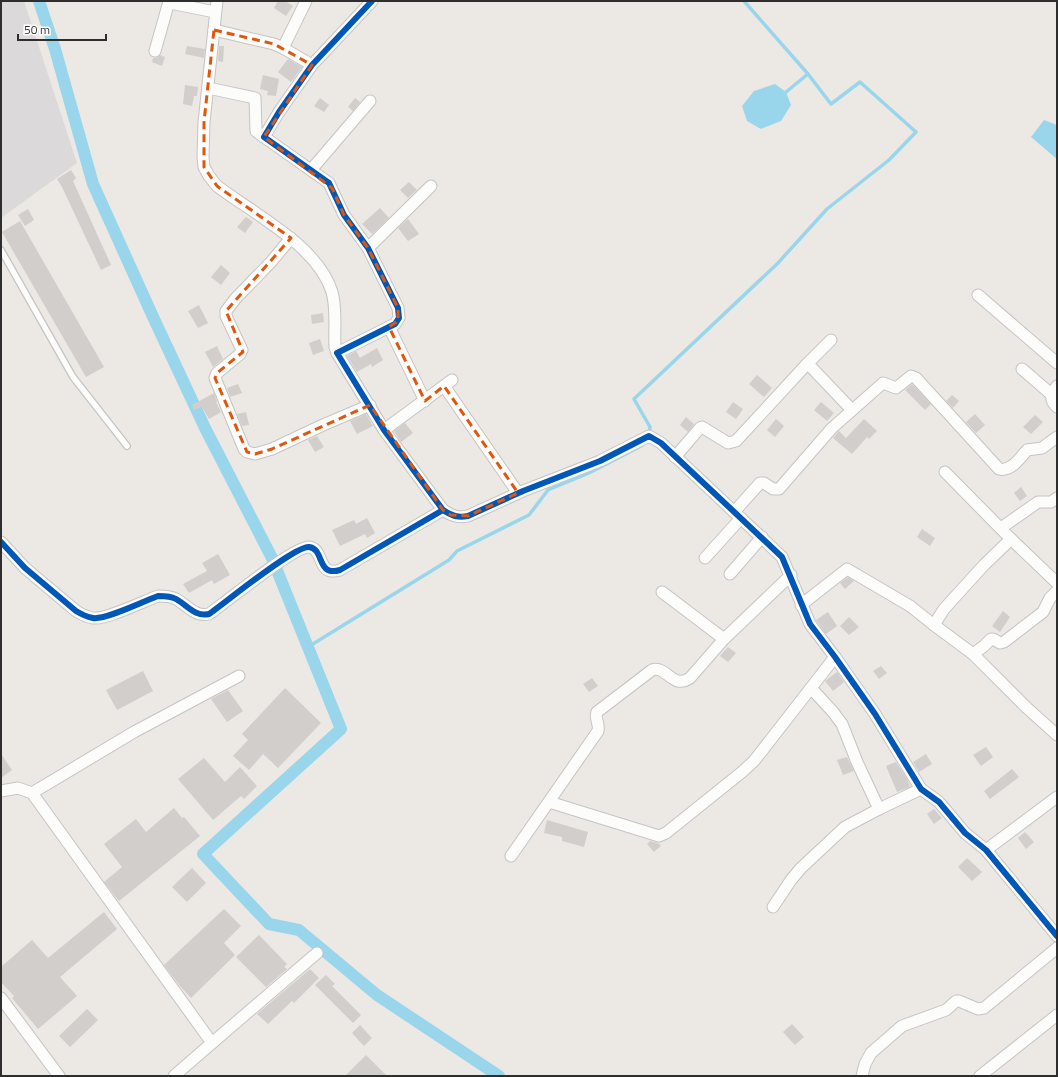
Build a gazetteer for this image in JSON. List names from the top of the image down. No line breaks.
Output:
{"scale_bar":"50 m"}
